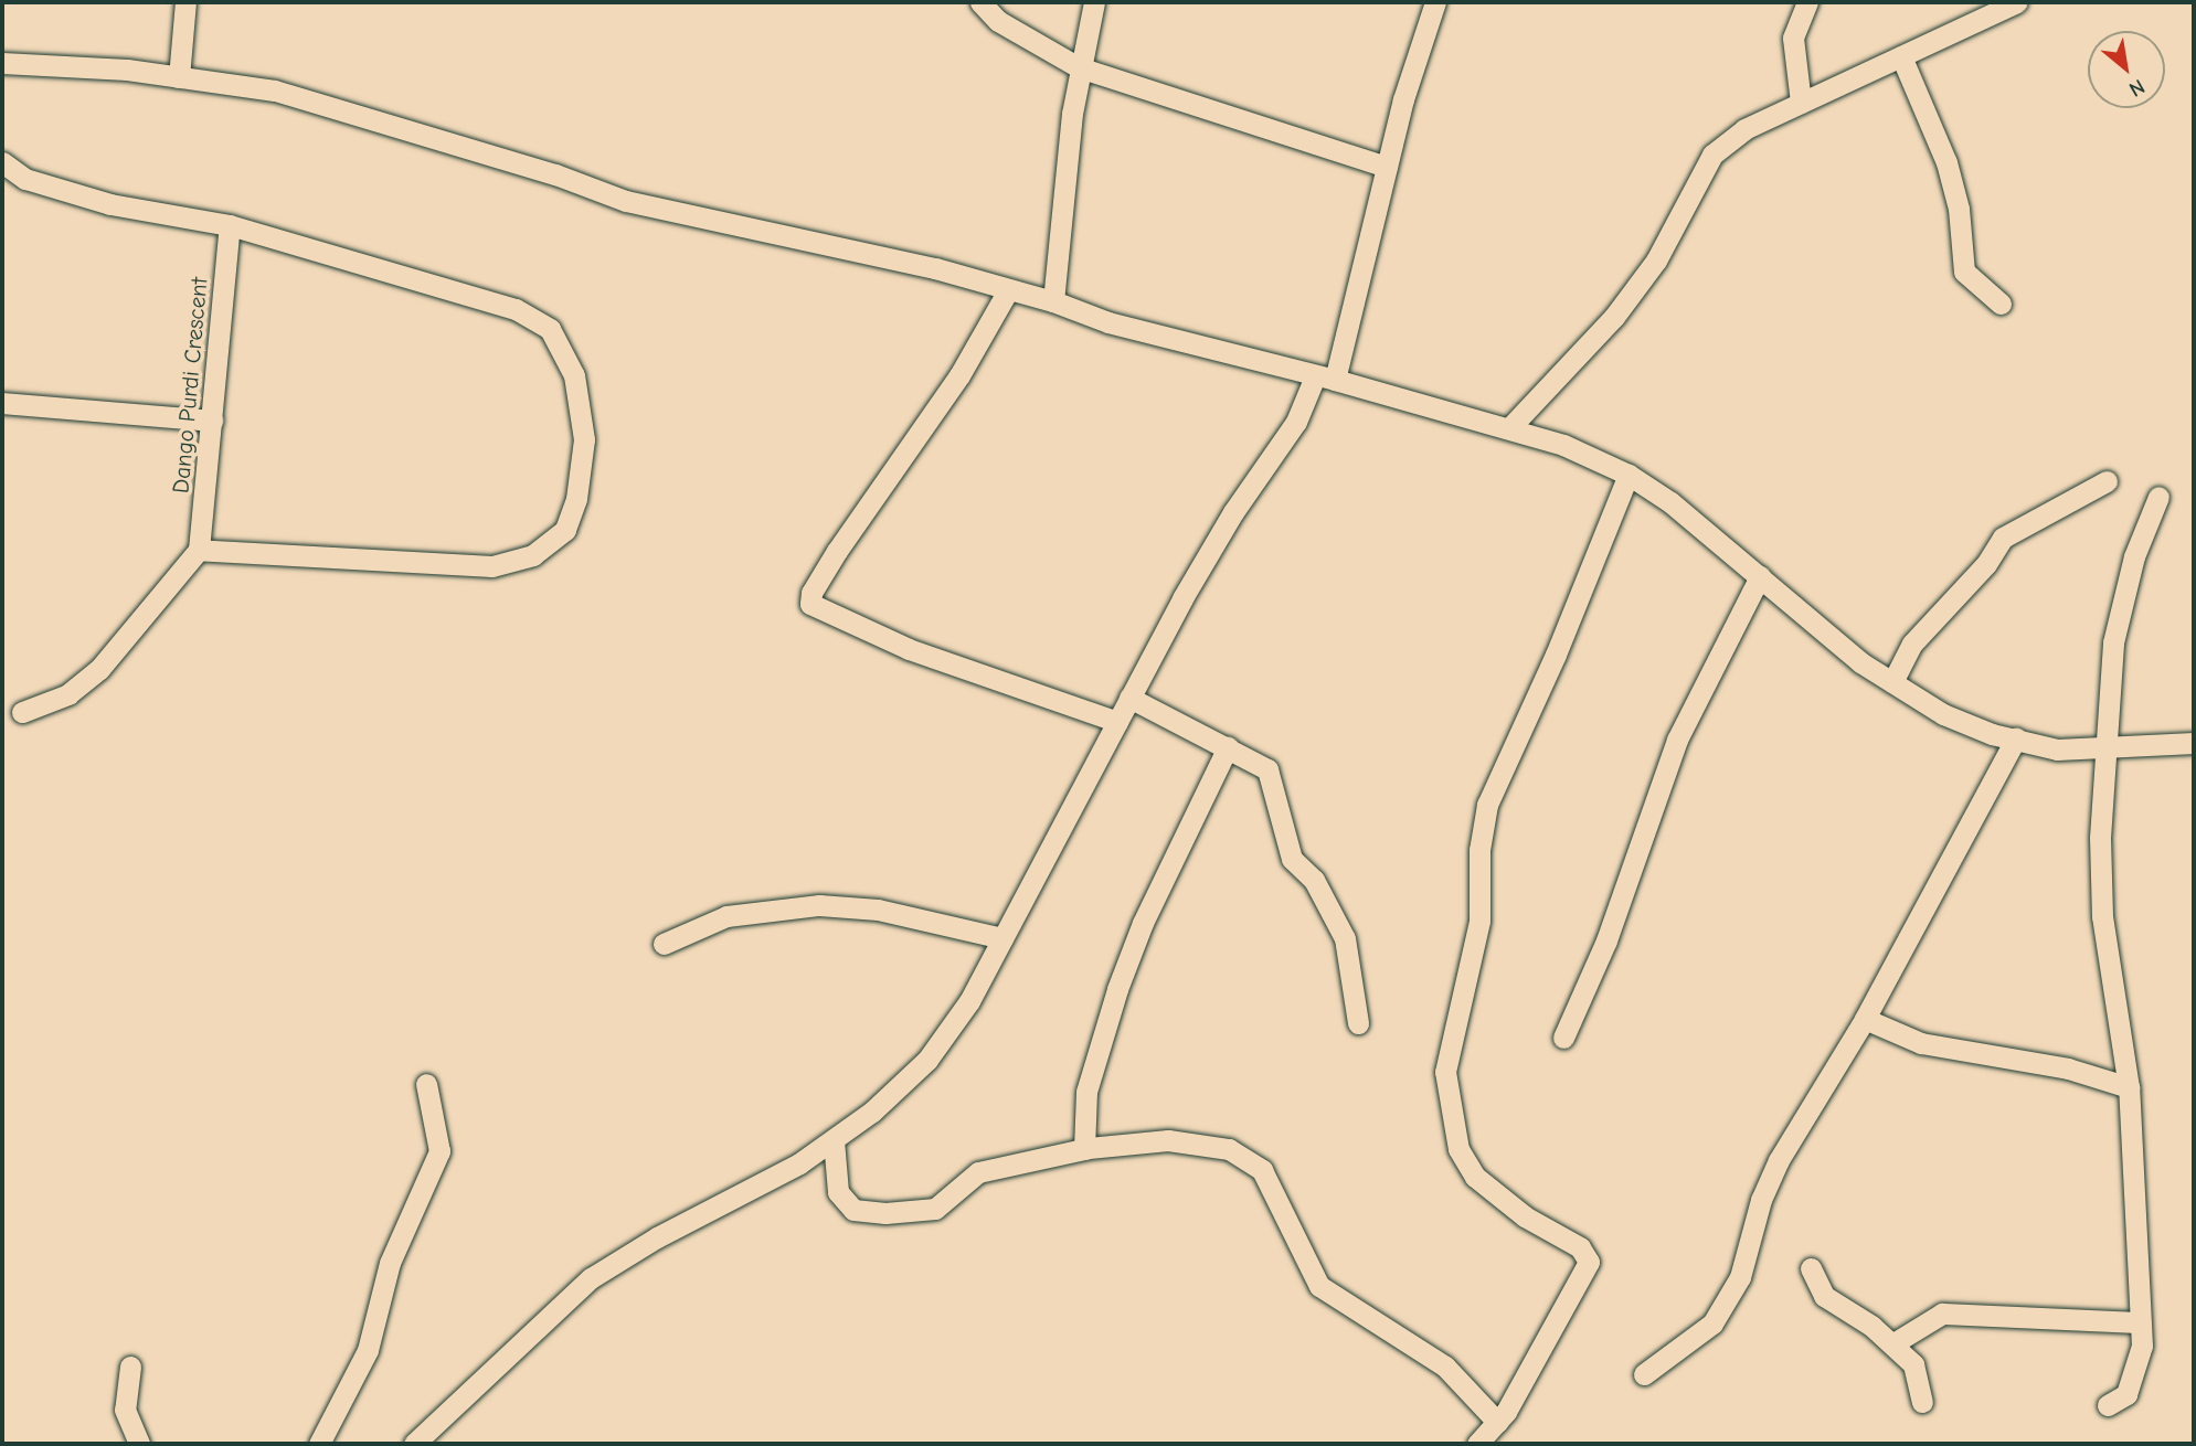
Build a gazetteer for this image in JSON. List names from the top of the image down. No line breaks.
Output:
{"streets":{"street":["Dango Purdi Crescent"]},"north":"bottom right"}
